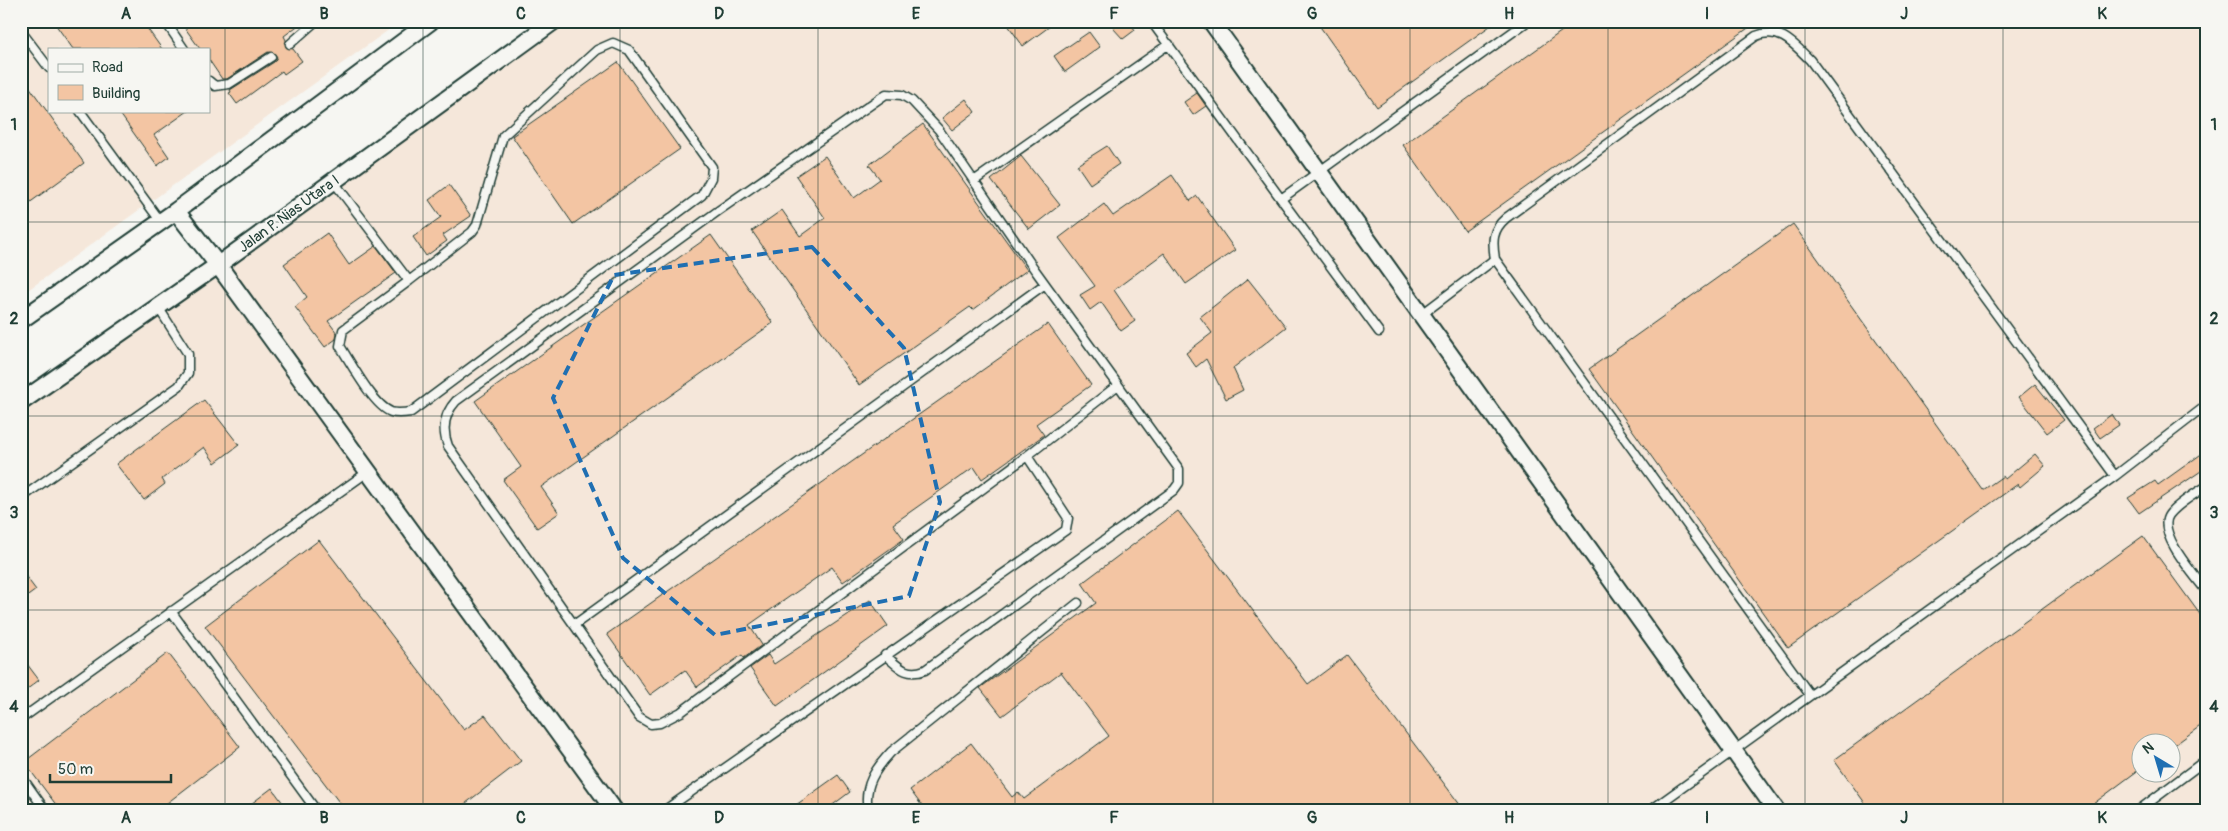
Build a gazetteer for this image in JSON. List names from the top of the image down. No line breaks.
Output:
{"streets":{"street":["Jalan P. Nias Utara I"]},"legend":["Road","Building"],"scale_bar":"50 m","north":"top left","grid":{"columns":["A","B","C","D","E","F","G","H","I","J","K"],"rows":["1","2","3","4"]}}
